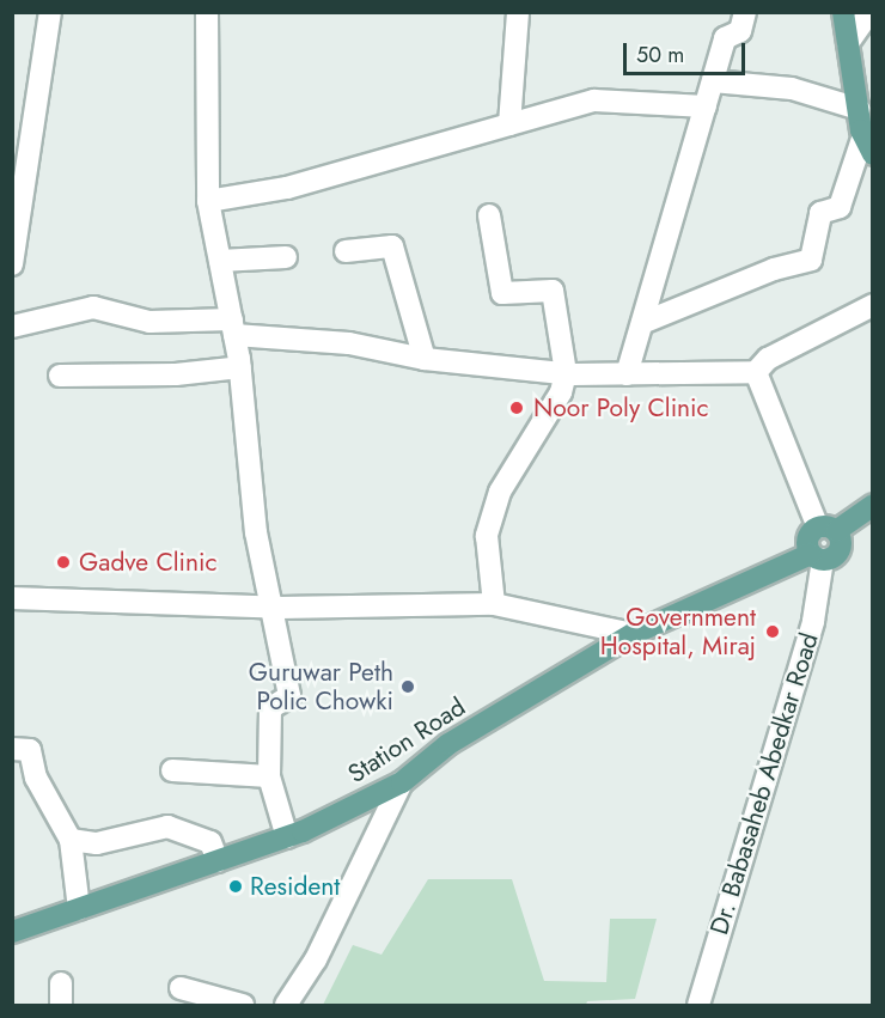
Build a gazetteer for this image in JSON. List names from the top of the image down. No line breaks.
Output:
{"streets":{"main road":["Station Road"],"street":["Dr. Babasaheb Abedkar Road"]},"crossings":[["Station Road","Dr. Babasaheb Abedkar Road"]],"places":["Noor Poly Clinic","Gadve Clinic","Government Hospital, Miraj","Guruwar Peth Polic Chowki","Resident"],"scale_bar":"50 m"}
